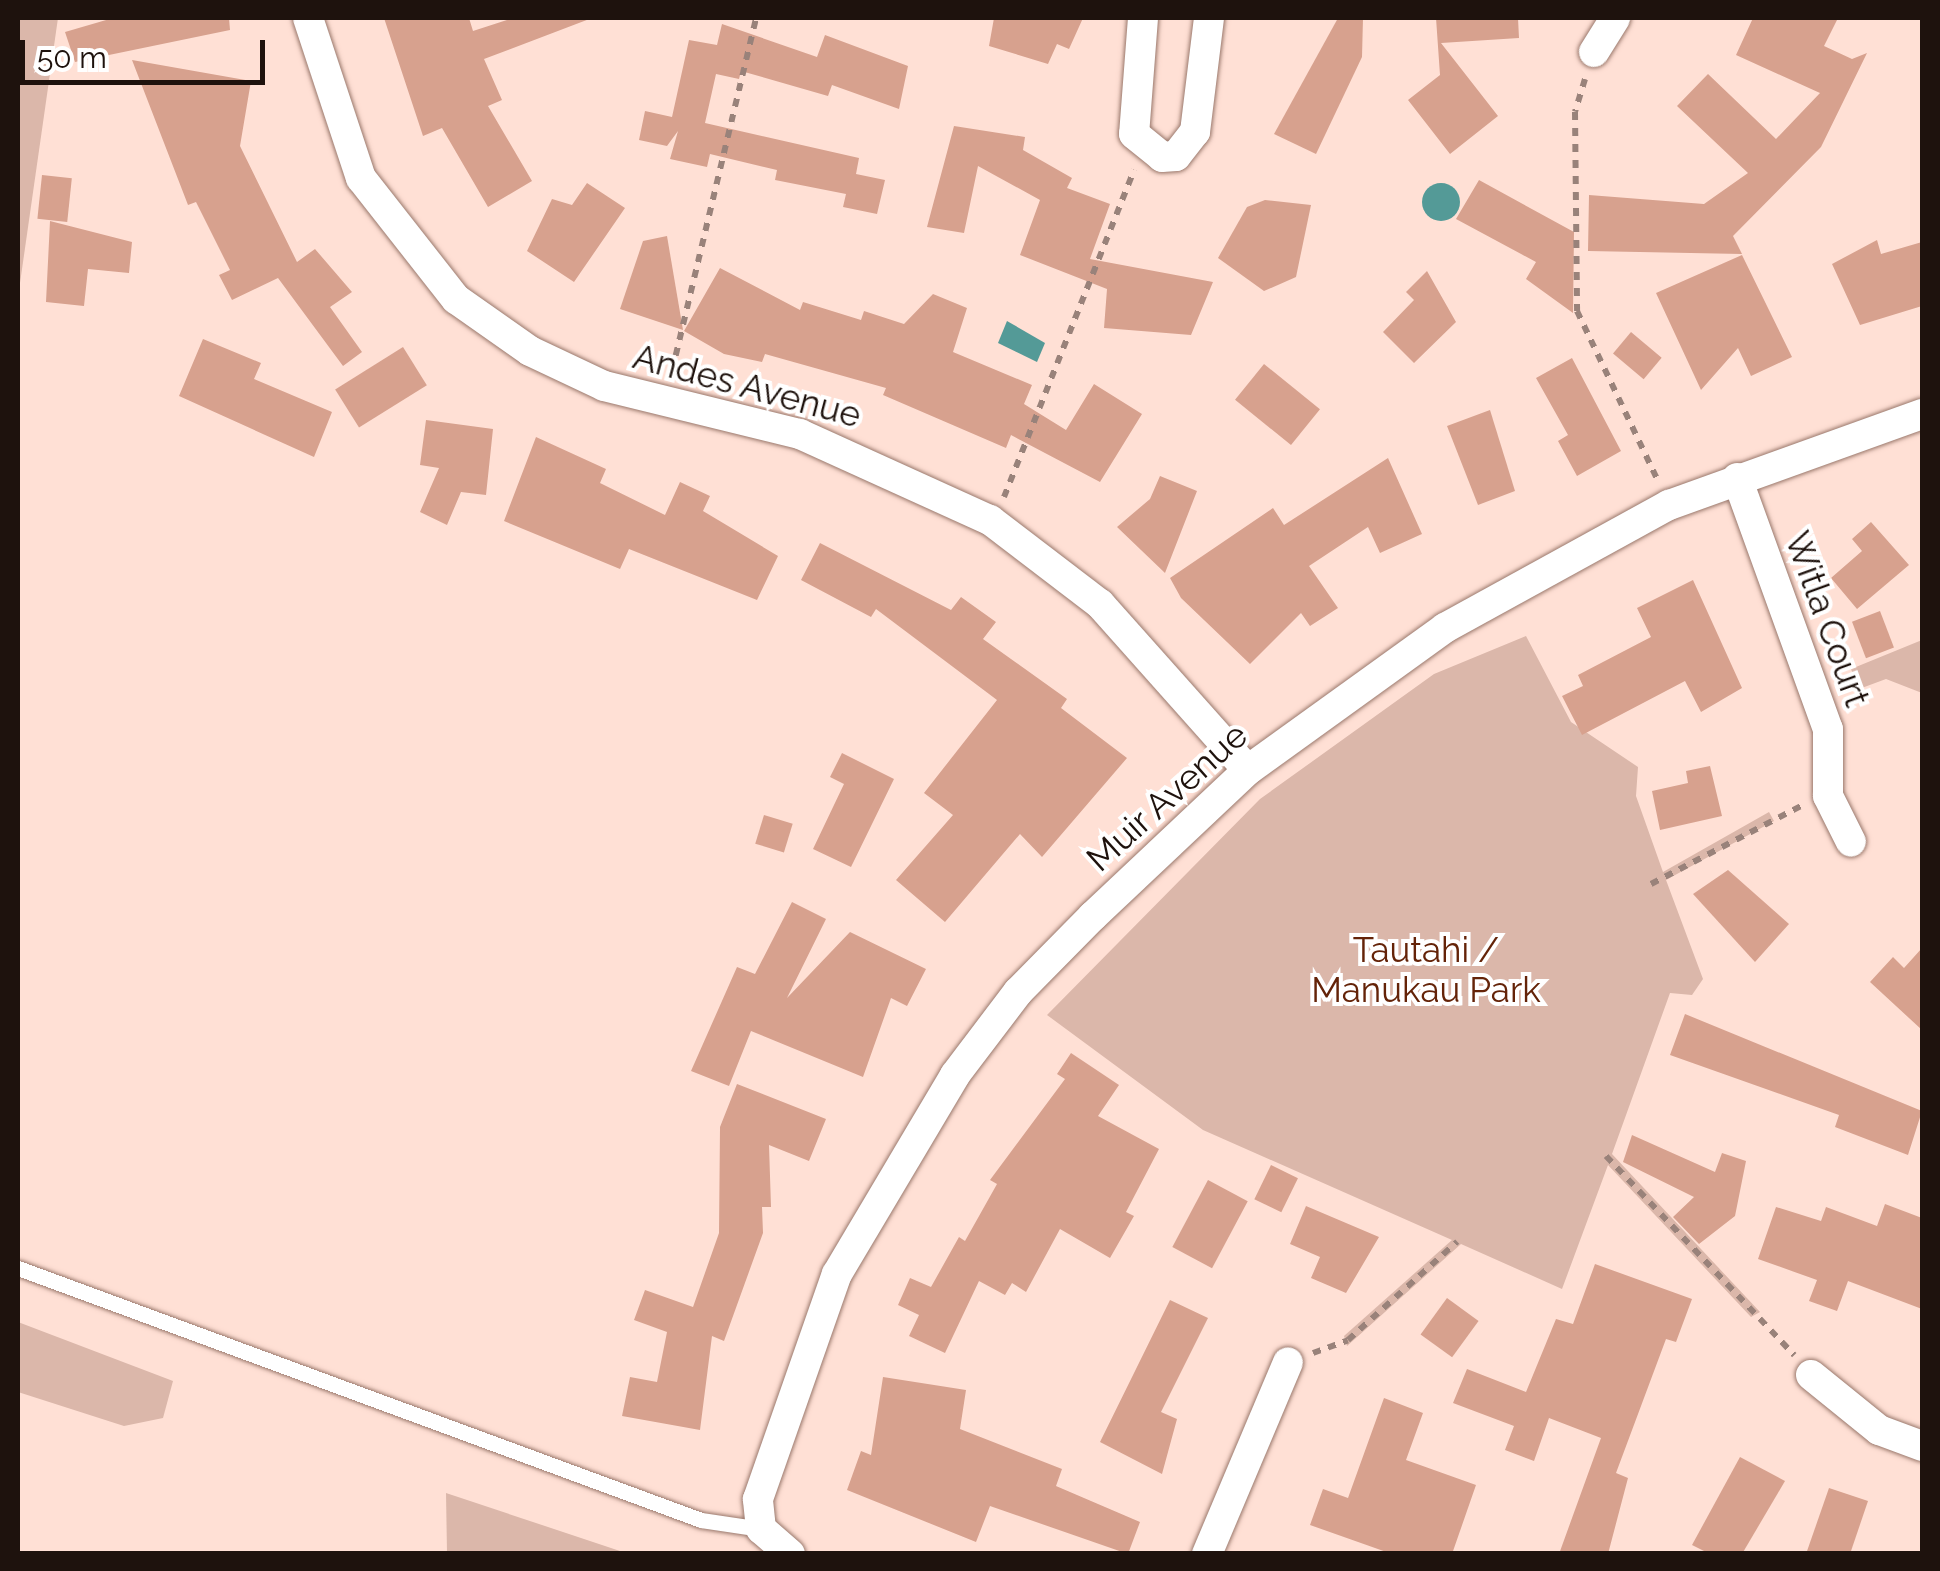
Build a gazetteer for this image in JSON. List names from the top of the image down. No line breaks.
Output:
{"streets":{"street":["Andes Avenue","Witla Court","Muir Avenue"]},"crossings":[["Andes Avenue","Muir Avenue"],["Witla Court","Muir Avenue"]],"parks":["Tautahi / Manukau Park"],"scale_bar":"50 m"}
